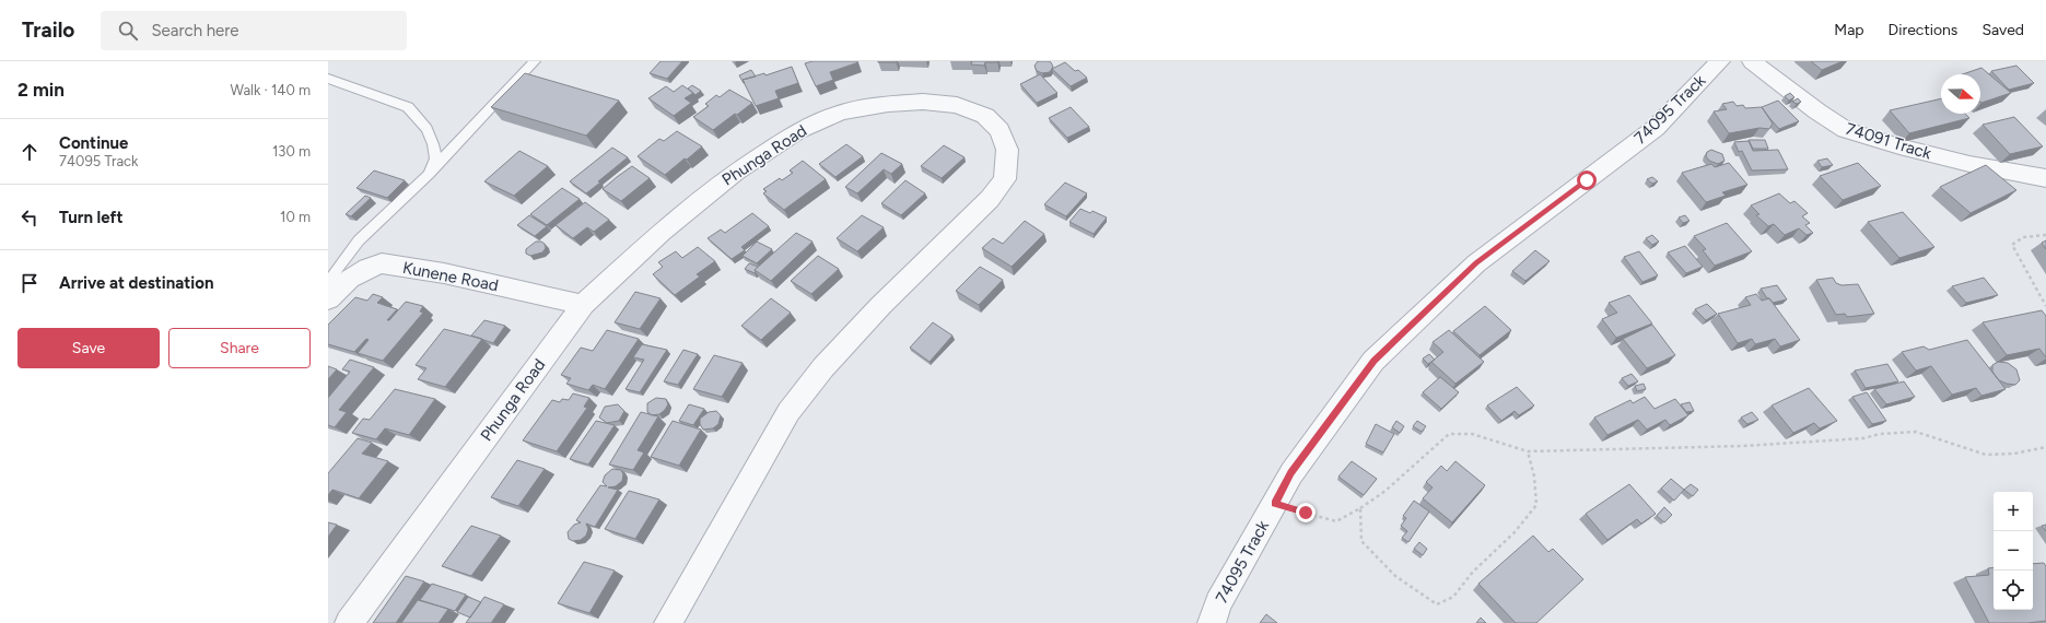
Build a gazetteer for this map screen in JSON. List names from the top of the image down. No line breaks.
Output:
{"streets":{"street":["74095 Track","74091 Track","Phunga Road","Kunene Road"]},"crossings":[["Phunga Road","Kunene Road"]],"north":"right","page":{"header":"Trailo","search":"Search here","nav":["Map","Directions","Saved"],"heading":["2 min","Walk · 140 m"],"list":[["Continue","74095 Track","130 m"],["Turn left","10 m"],"Arrive at destination"],"buttons":["Save","Share"],"map_buttons":["+","−"]}}
